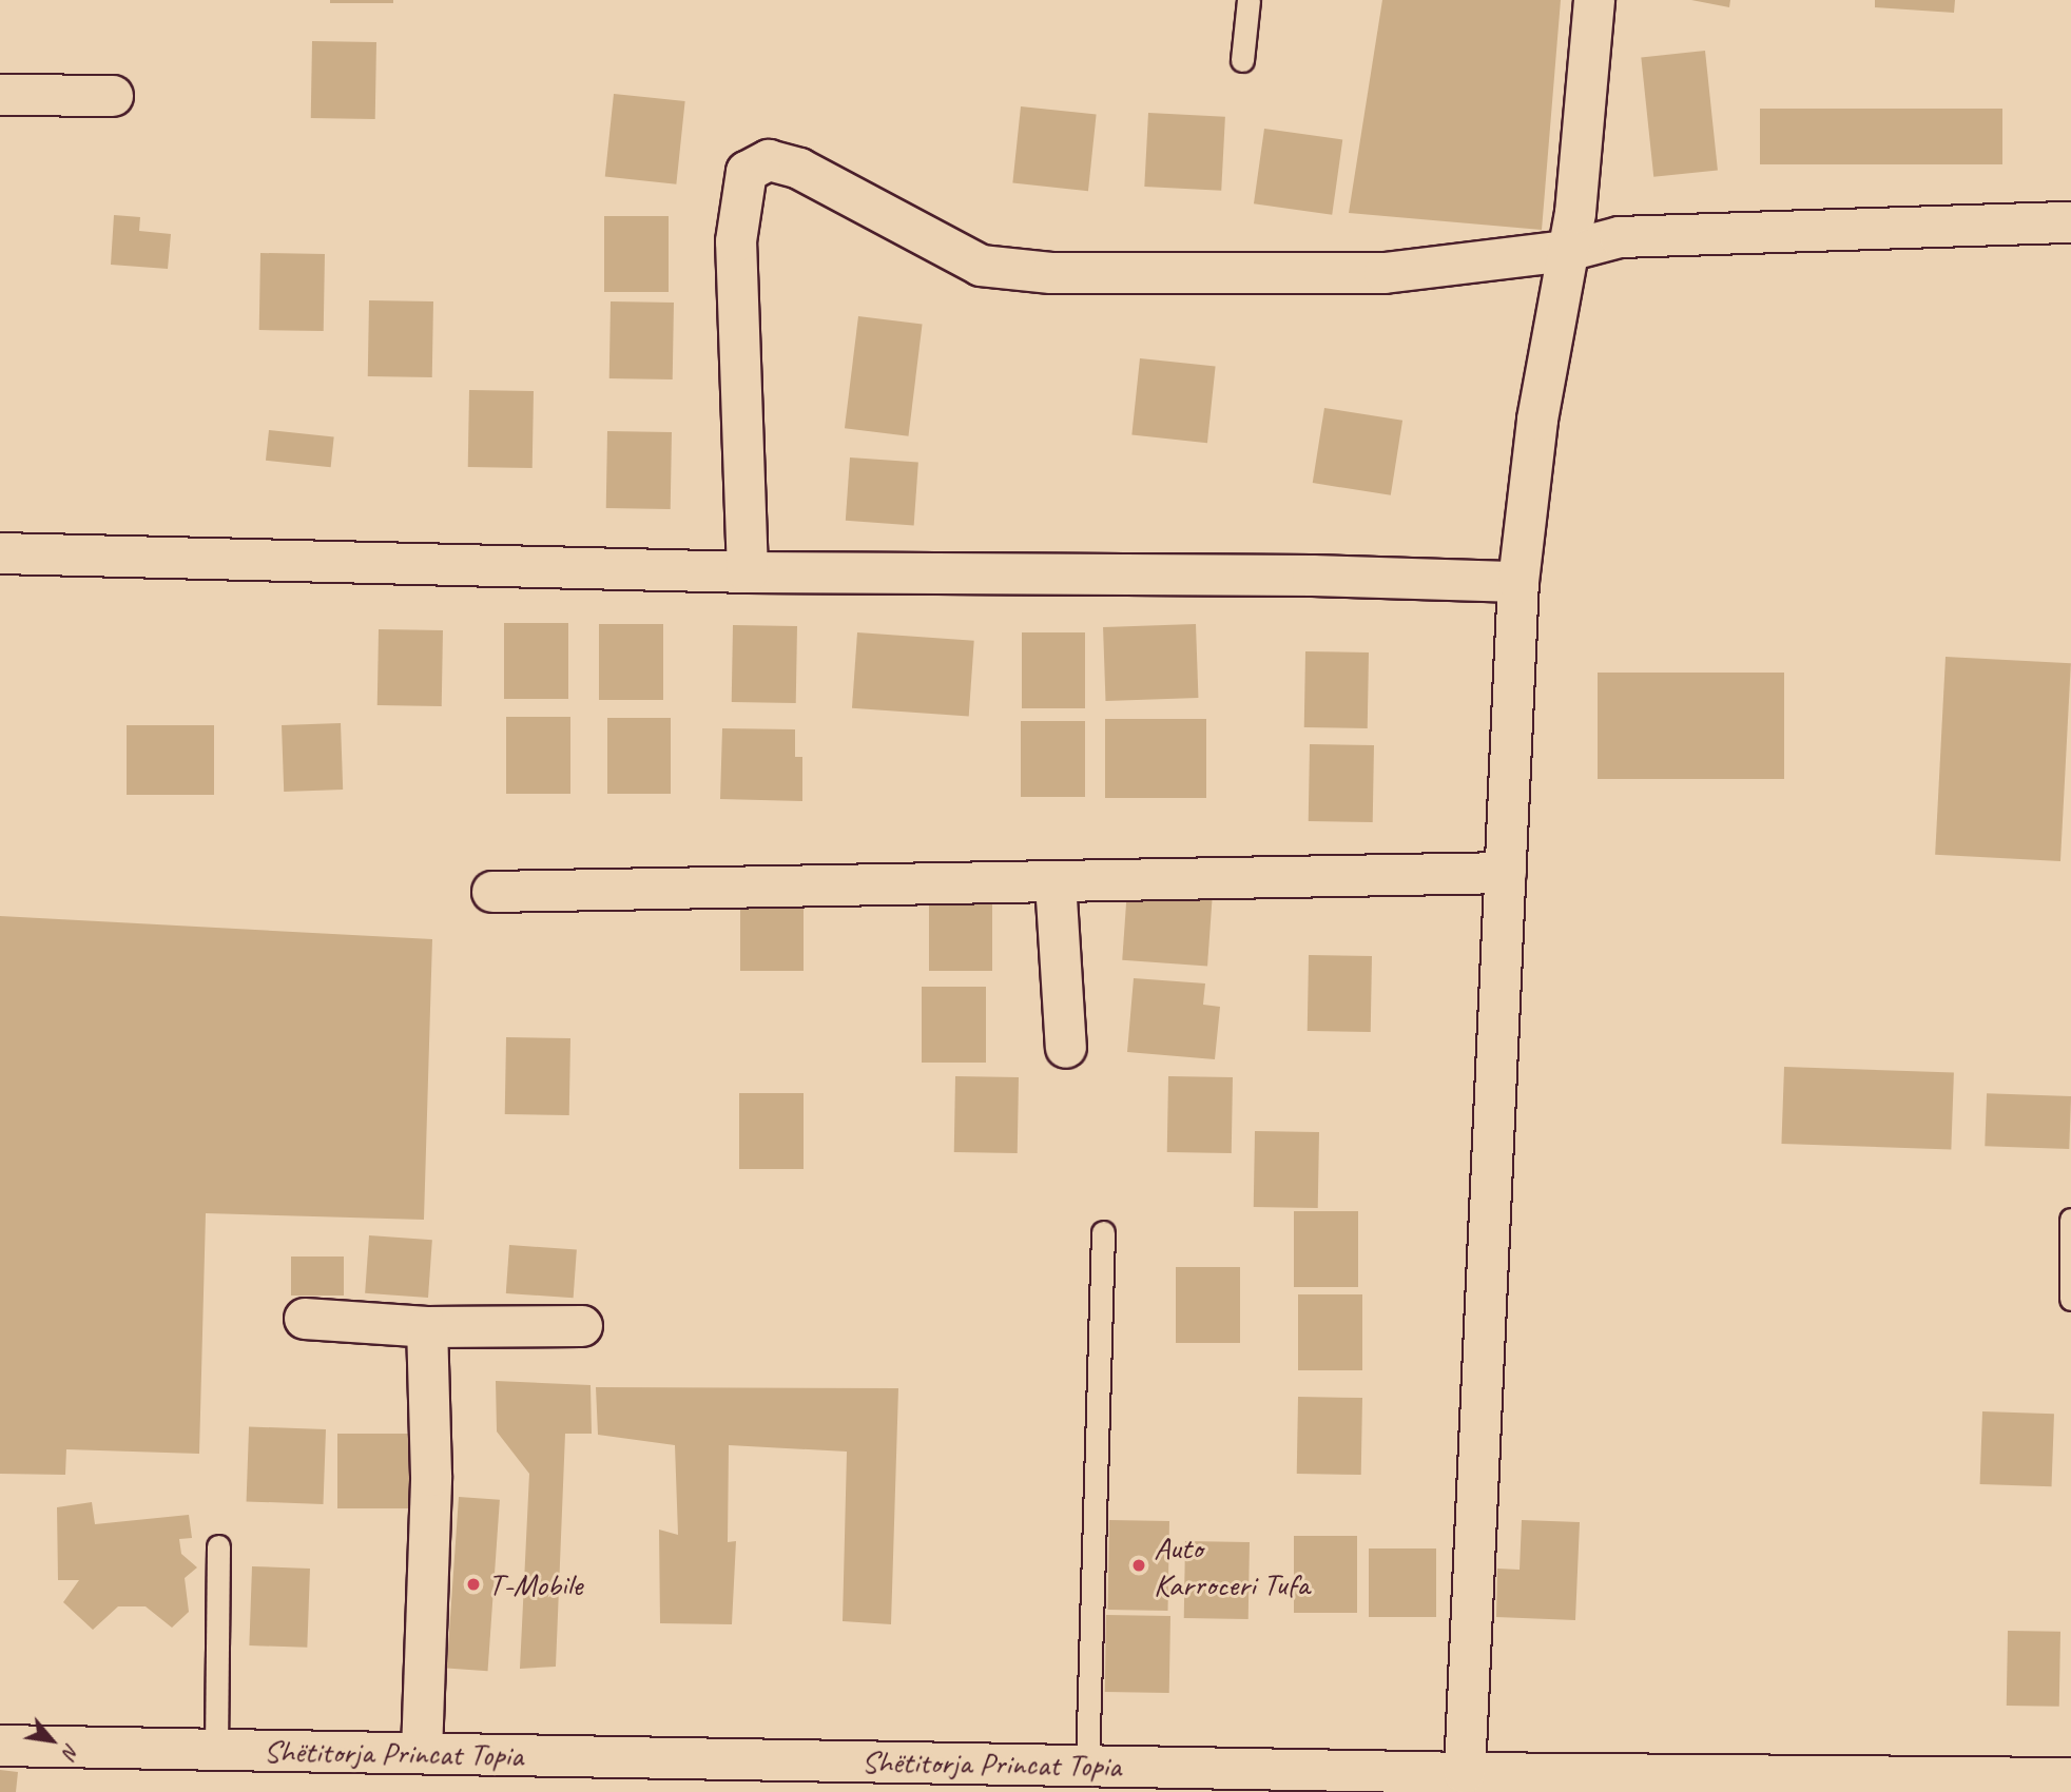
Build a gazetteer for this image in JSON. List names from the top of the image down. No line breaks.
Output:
{"streets":{"street":["Shëtitorja Princat Topia"]},"places":["Auto Karroceri Tufa","T-Mobile"],"north":"bottom right"}
